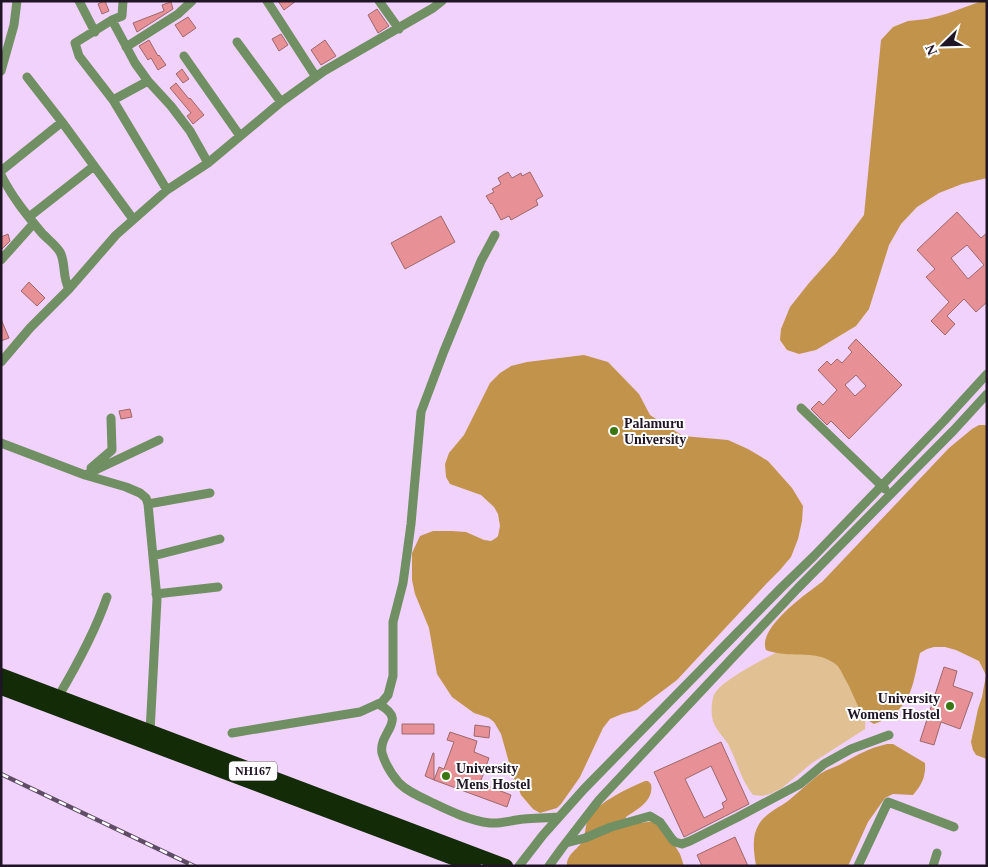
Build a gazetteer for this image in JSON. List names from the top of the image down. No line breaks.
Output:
{"streets":{"highway":["NH167"]},"places":["Palamuru University","University Womens Hostel","University Mens Hostel"],"north":"bottom left"}
